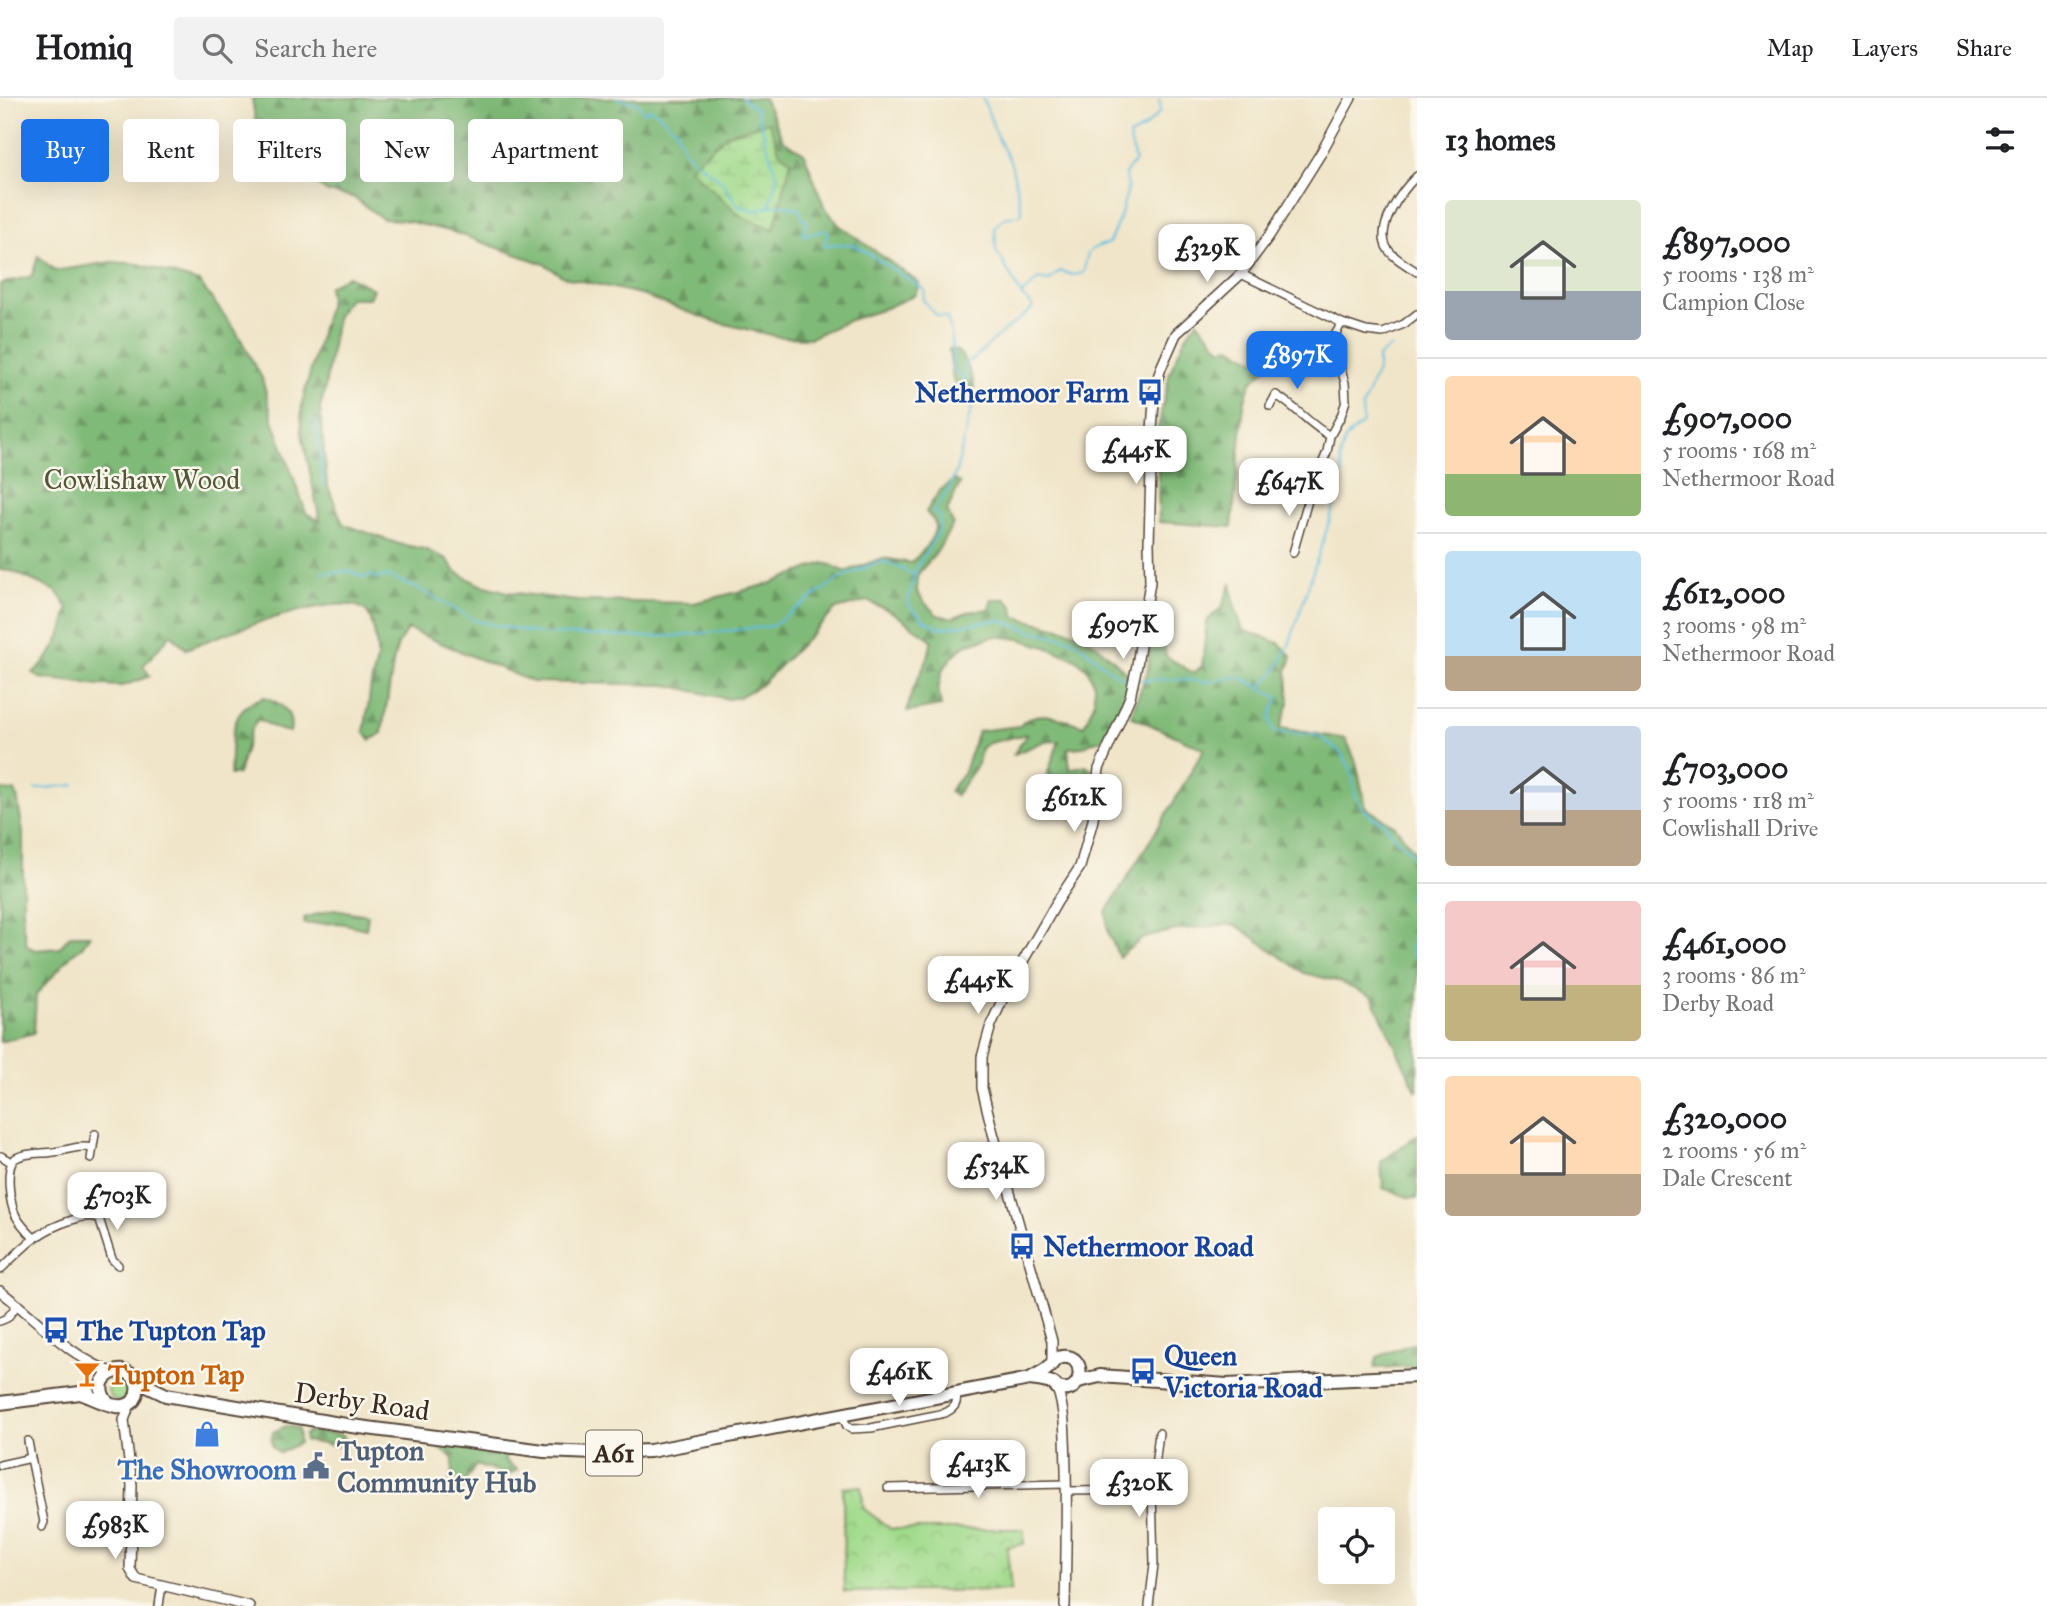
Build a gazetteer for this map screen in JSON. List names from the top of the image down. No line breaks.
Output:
{"streets":{"highway":["Derby Road","A61"]},"crossings":[["Derby Road","A61"]],"parks":["Cowlishaw Wood"],"places":{"bus stop":["Nethermoor Farm","Nethermoor Road","The Tupton Tap","Queen Victoria Road"],"bar":["Tupton Tap"],"shop":["The Showroom"],"public building":["Tupton Community Hub"]},"page":{"header":"Homiq","search":"Search here","nav":["Map","Layers","Share"],"heading":"13 homes","chip":["Buy","Rent","Filters","New","Apartment"],"list":[{"name":"£897,000","note":"5 rooms · 138 m² · Campion Close"},{"name":"£907,000","note":"5 rooms · 168 m² · Nethermoor Road"},{"name":"£612,000","note":"3 rooms · 98 m² · Nethermoor Road"},{"name":"£703,000","note":"5 rooms · 118 m² · Cowlishall Drive"},{"name":"£461,000","note":"3 rooms · 86 m² · Derby Road"},{"name":"£320,000","note":"2 rooms · 56 m² · Dale Crescent"}],"price":["£329K","£897K","£445K","£647K","£907K","£612K","£445K","£534K","£703K","£461K","£413K","£320K","£983K"]}}
